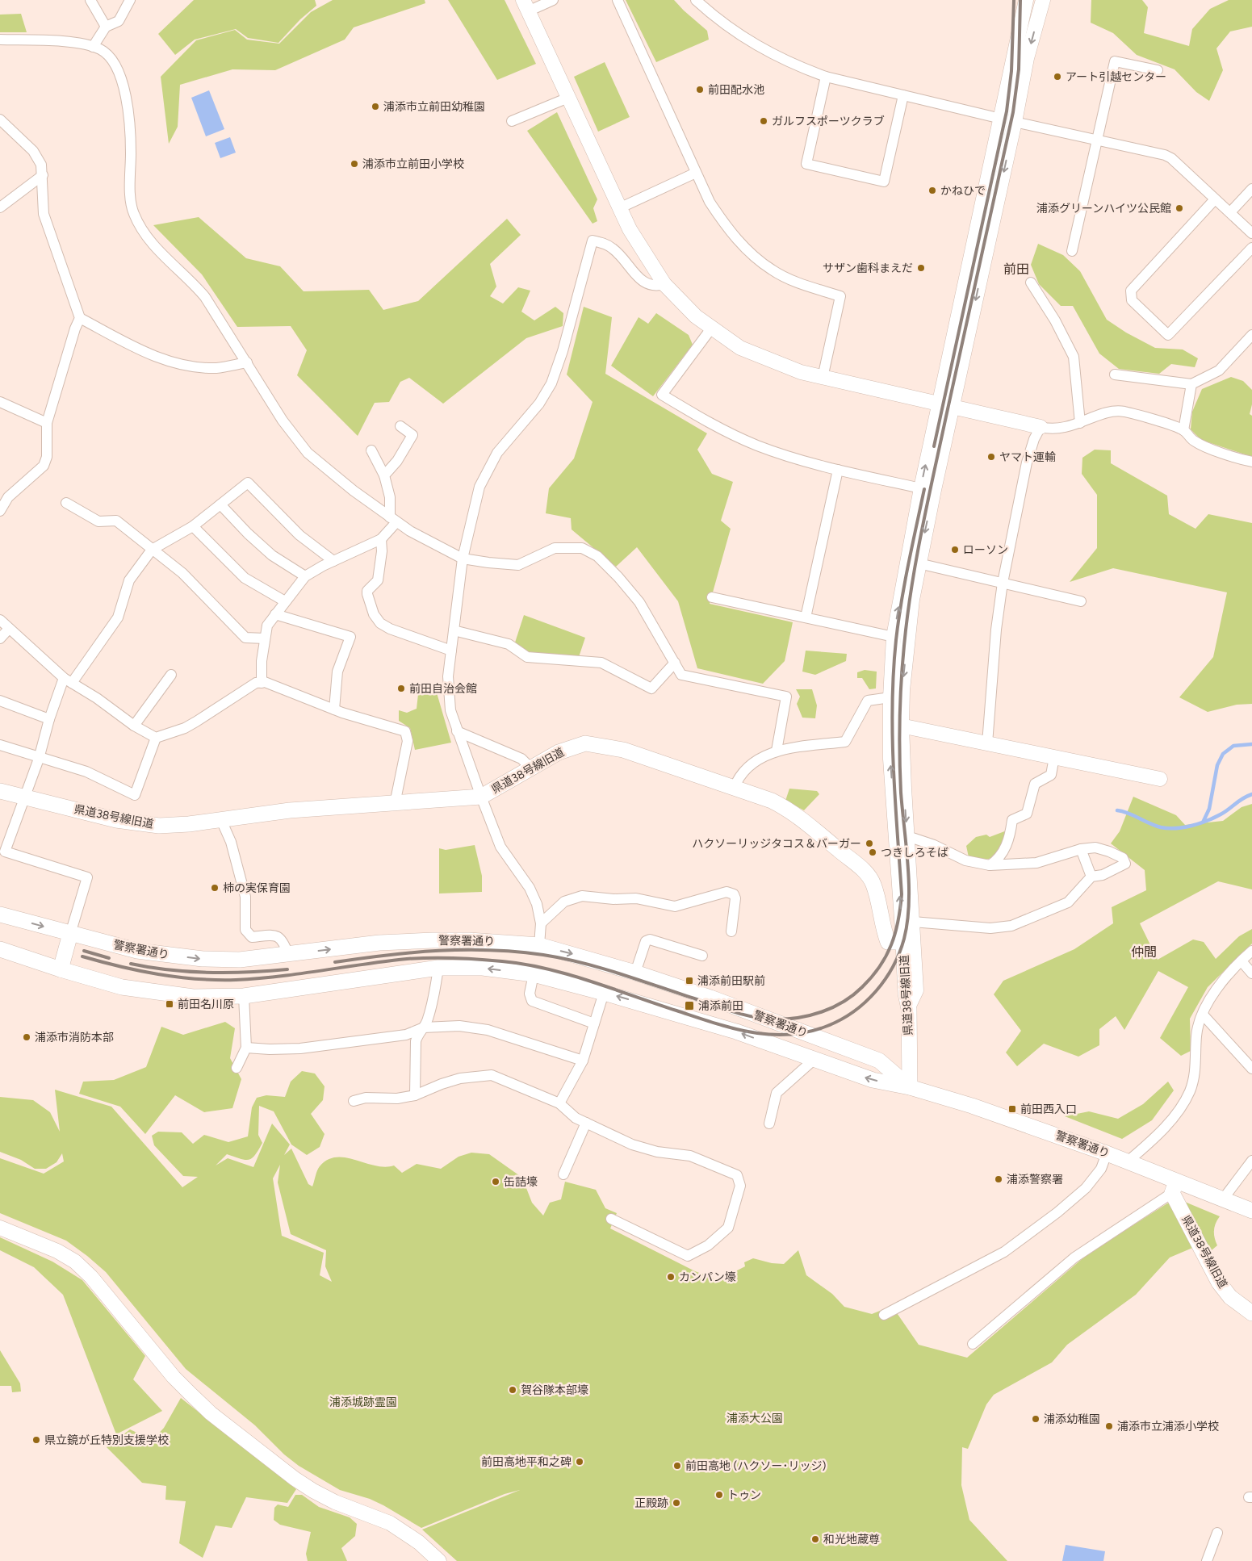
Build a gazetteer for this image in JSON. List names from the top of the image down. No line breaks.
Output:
{"streets":{"main road":["県道38号線旧道","警察署通り"]},"crossings":[["県道38号線旧道","警察署通り"]],"districts":["前田","仲間"],"parks":["浦添城跡霊園","浦添大公園"],"places":{"other":["アート引越センター","前田配水池","浦添市立前田幼稚園","ガルフスポーツクラブ","浦添市立前田小学校","かねひで","浦添グリーンハイツ公民館","サザン歯科まえだ","ヤマト運輸","ローソン","前田自治会館","ハクソーリッジタコス＆バーガー","つきしろそば","柿の実保育園","浦添市消防本部","浦添警察署","缶詰壕","カンパン壕","賀谷隊本部壕","浦添幼稚園","浦添市立浦添小学校","県立鏡が丘特別支援学校","前田高地平和之碑","前田高地 (ハクソー･リッジ)","トゥン","正殿跡","和光地蔵尊"],"transit":["浦添前田駅前","前田名川原","浦添前田","前田西入口"]}}
